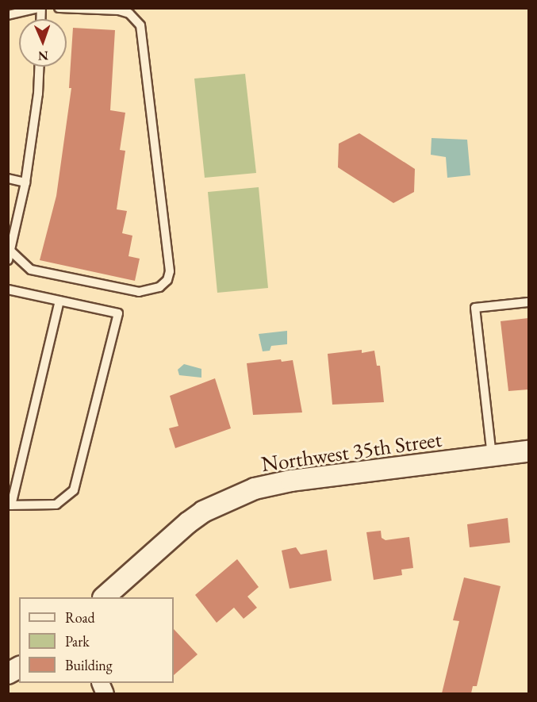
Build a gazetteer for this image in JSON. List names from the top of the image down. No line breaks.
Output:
{"streets":{"street":["Northwest 35th Street"]},"legend":["Road","Park","Building"],"north":"bottom"}
